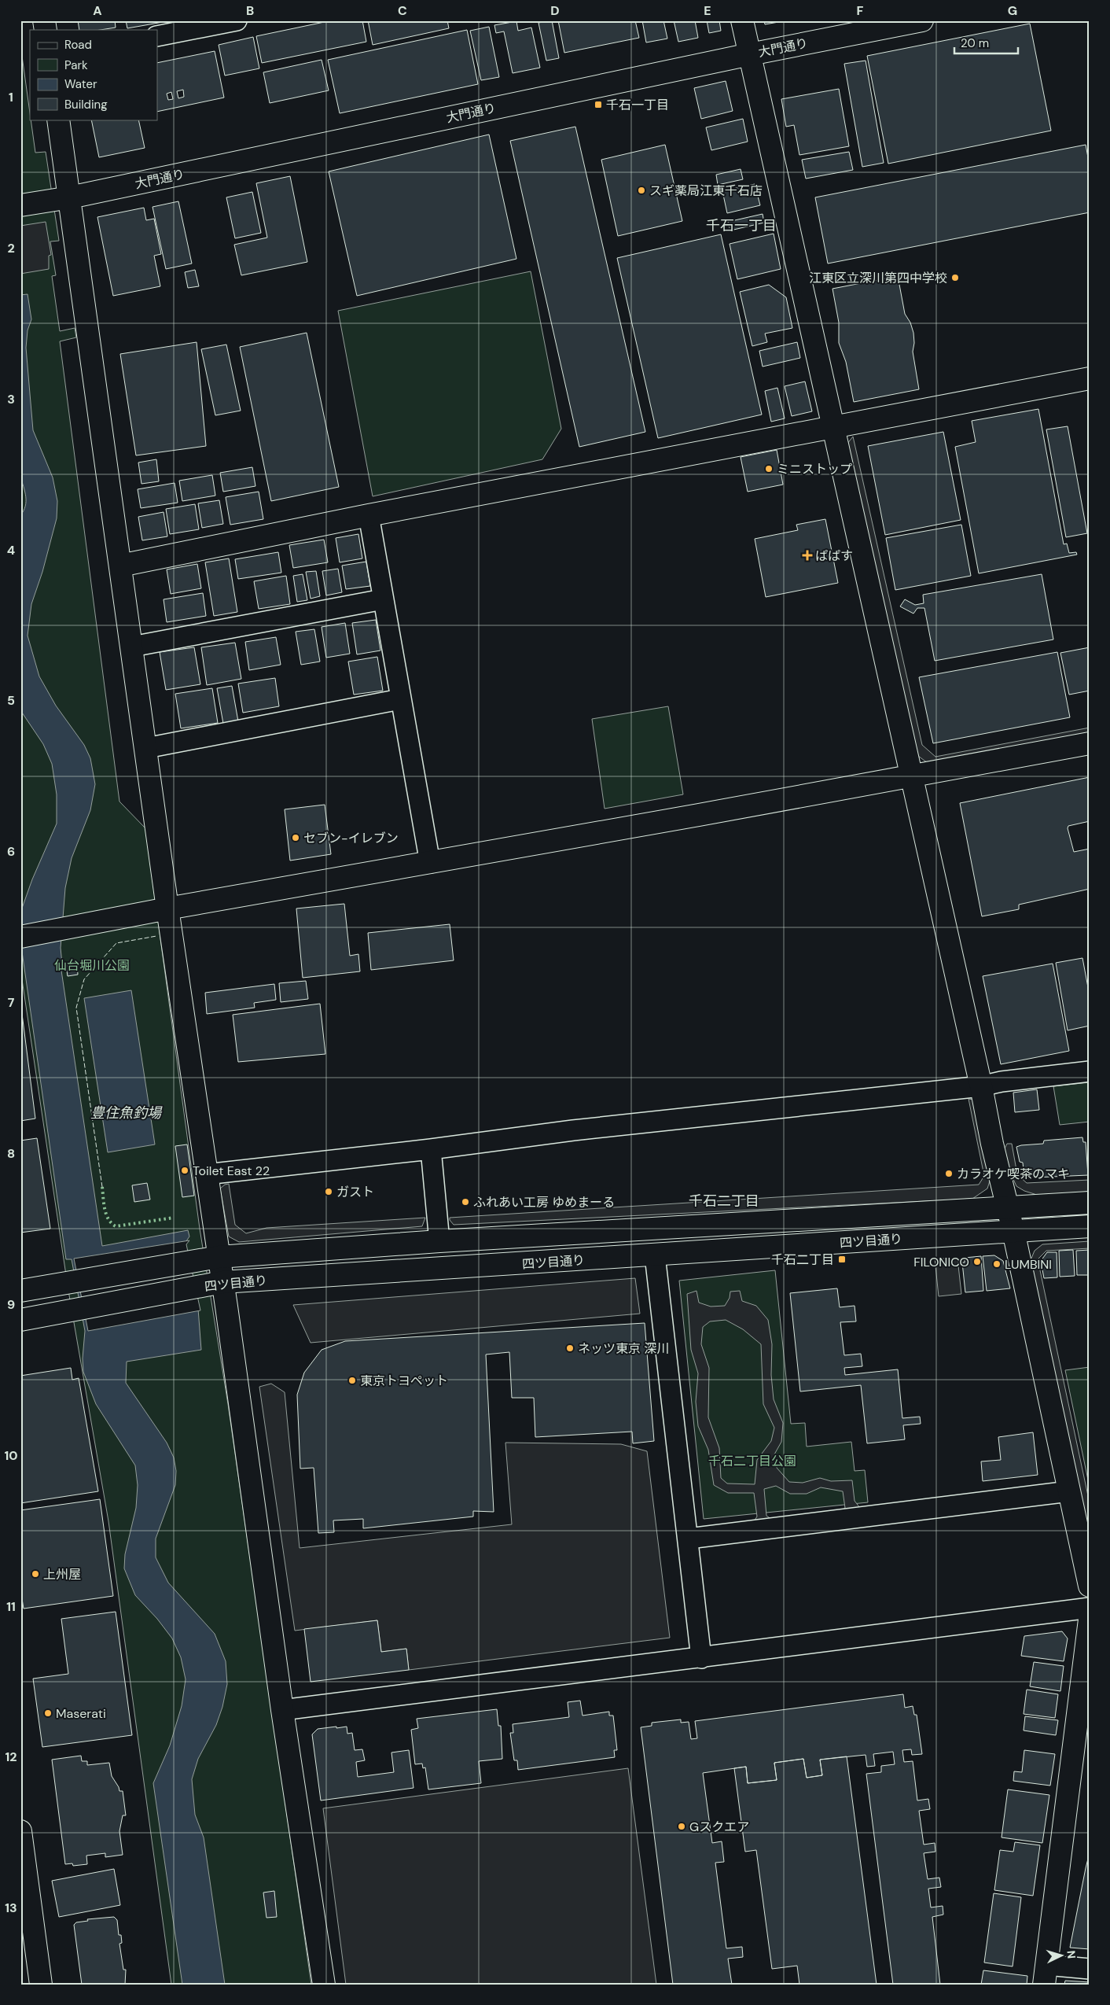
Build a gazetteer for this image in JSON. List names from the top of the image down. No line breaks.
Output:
{"streets":{"street":["大門通り","四ツ目通り"]},"districts":["千石一丁目","千石二丁目"],"water":["豊住魚釣場"],"parks":["仙台堀川公園","千石二丁目公園"],"places":{"transit":["千石一丁目","千石二丁目"],"other":["スギ薬局江東千石店","江東区立深川第四中学校","ミニストップ","セブン-イレブン","Toilet East 22","カラオケ喫茶のマキ","ガスト","ふれあい工房 ゆめまーる","FILONICO","LUMBINI","ネッツ東京 深川","東京トヨペット","上州屋","Maserati","Gスクエア"],"health":["ぱぱす"]},"legend":["Road","Park","Water","Building"],"scale_bar":"20 m","north":"right","grid":{"columns":["A","B","C","D","E","F","G"],"rows":["1","2","3","4","5","6","7","8","9","10","11","12","13"]}}
